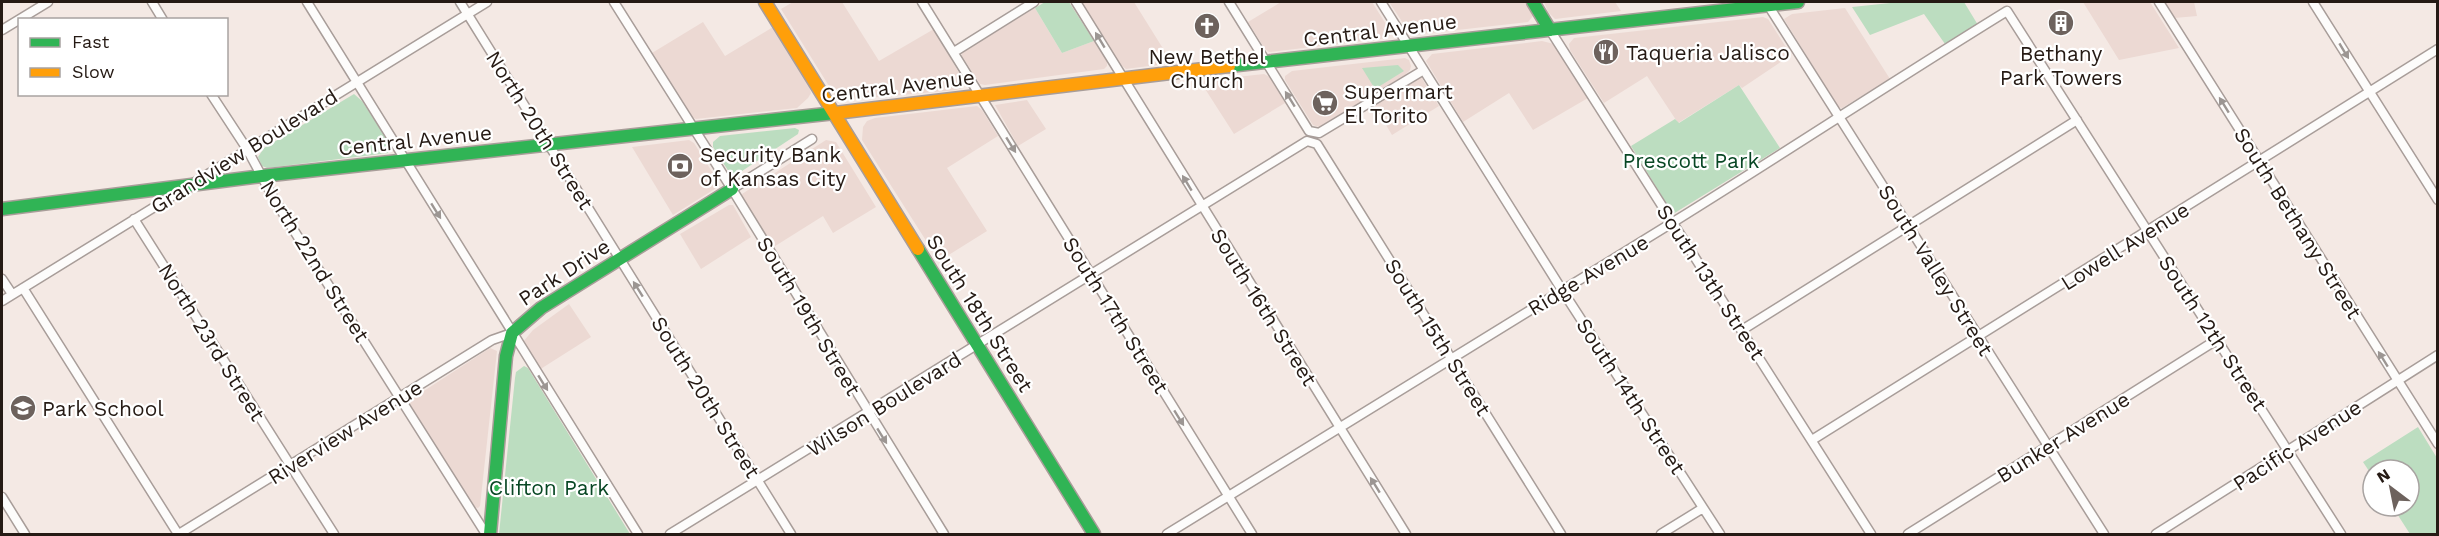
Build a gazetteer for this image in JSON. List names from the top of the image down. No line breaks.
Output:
{"streets":{"main road":["Central Avenue","Park Drive","South 18th Street"],"street":["North 20th Street","Grandview Boulevard","South Bethany Street","Lowell Avenue","North 22nd Street","South Valley Street","Ridge Avenue","South 13th Street","South 16th Street","South 17th Street","South 19th Street","South 12th Street","South 15th Street","North 23rd Street","South 14th Street","South 20th Street","Wilson Boulevard","Riverview Avenue","Bunker Avenue","Pacific Avenue"]},"crossings":[["Central Avenue","North 20th Street"],["Central Avenue","Grandview Boulevard"],["Central Avenue","North 22nd Street"],["Central Avenue","South Valley Street"],["Central Avenue","South 13th Street"],["Central Avenue","South 16th Street"],["Central Avenue","South 18th Street"],["Central Avenue","South 17th Street"],["Central Avenue","South 19th Street"],["Central Avenue","South 14th Street"],["North 20th Street","Grandview Boulevard"],["North 20th Street","Park Drive"],["North 20th Street","South 20th Street"],["Grandview Boulevard","North 22nd Street"],["Grandview Boulevard","North 23rd Street"],["South Bethany Street","Lowell Avenue"],["South Bethany Street","Pacific Avenue"],["Lowell Avenue","South Valley Street"],["Lowell Avenue","South 13th Street"],["Lowell Avenue","South 12th Street"],["North 22nd Street","Park Drive"],["North 22nd Street","Riverview Avenue"],["South Valley Street","Ridge Avenue"],["South Valley Street","Bunker Avenue"],["Park Drive","South 19th Street"],["Park Drive","South 20th Street"],["Park Drive","Riverview Avenue"],["Ridge Avenue","South 13th Street"],["Ridge Avenue","South 16th Street"],["Ridge Avenue","South 17th Street"],["Ridge Avenue","South 12th Street"],["Ridge Avenue","South 15th Street"],["Ridge Avenue","South 14th Street"],["South 16th Street","Wilson Boulevard"],["South 18th Street","Wilson Boulevard"],["South 17th Street","Wilson Boulevard"],["South 19th Street","Wilson Boulevard"],["South 12th Street","Bunker Avenue"],["South 12th Street","Pacific Avenue"],["South 15th Street","Wilson Boulevard"],["North 23rd Street","Riverview Avenue"],["South 20th Street","Wilson Boulevard"]],"one_way":["South Bethany Street","South 16th Street","South 17th Street","South 20th Street"],"parks":["Prescott Park","Clifton Park"],"places":{"building":["Bethany Park Towers"],"church":["New Bethel Church"],"restaurant":["Taqueria Jalisco"],"supermarket":["Supermart El Torito"],"bank":["Security Bank of Kansas City"],"school or university":["Park School"]},"legend":["Fast","Slow"],"north":"top left"}
